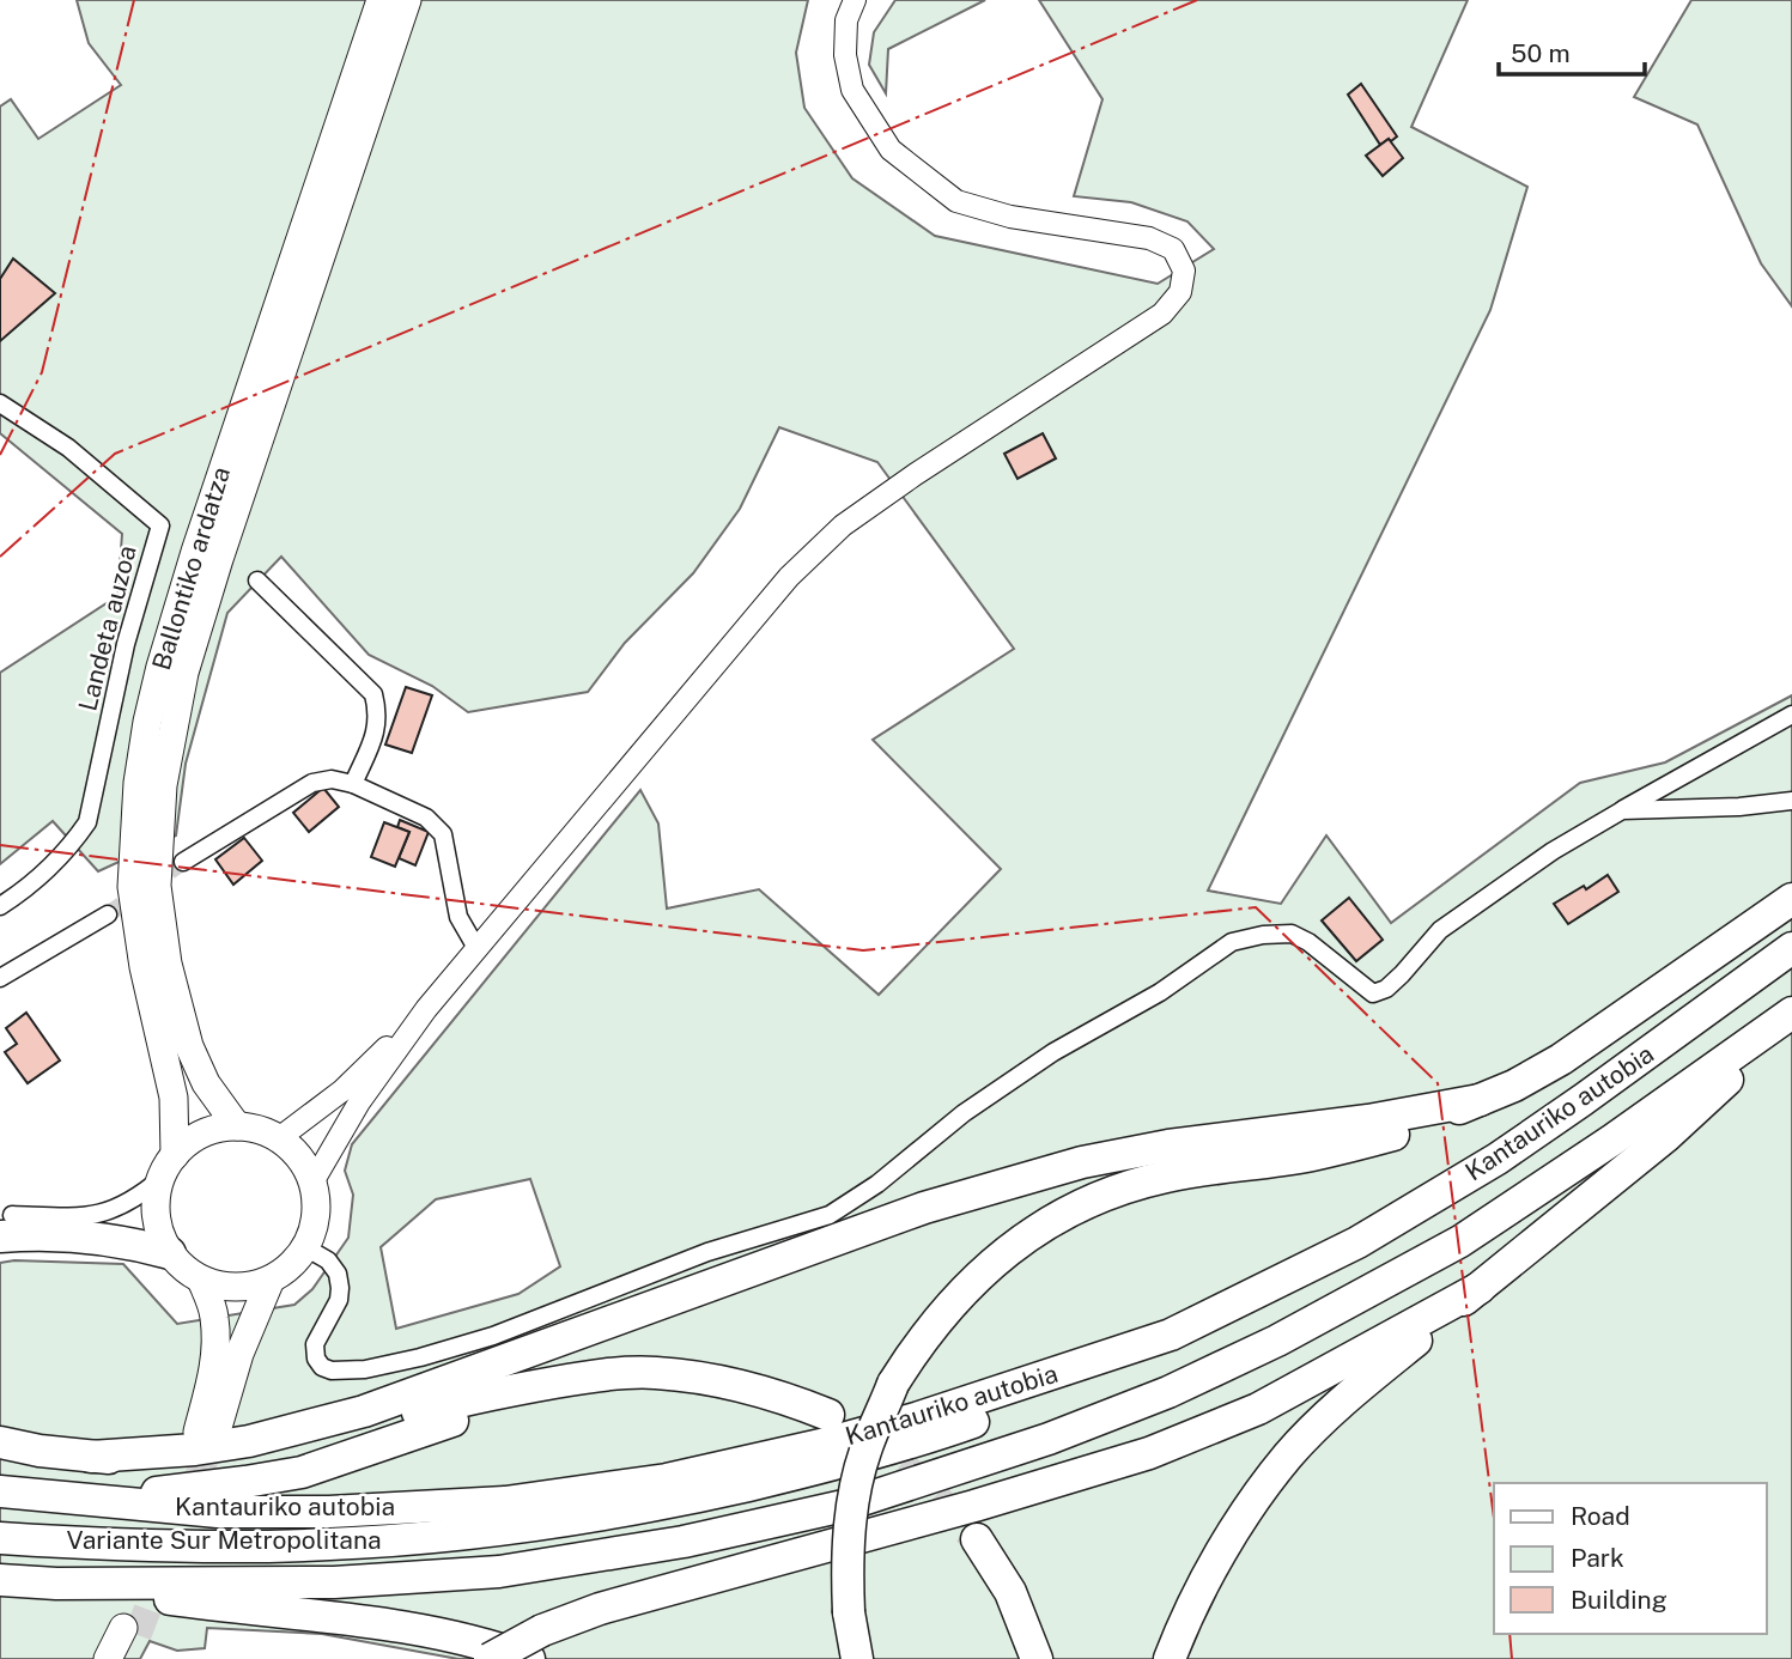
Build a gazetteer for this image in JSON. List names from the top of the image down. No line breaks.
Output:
{"streets":{"highway":["Kantauriko autobia","Variante Sur Metropolitana"],"main road":["Ballontiko ardatza"],"street":["Landeta auzoa"]},"crossings":[["Kantauriko autobia","Variante Sur Metropolitana"]],"legend":["Road","Park","Building"],"scale_bar":"50 m"}
